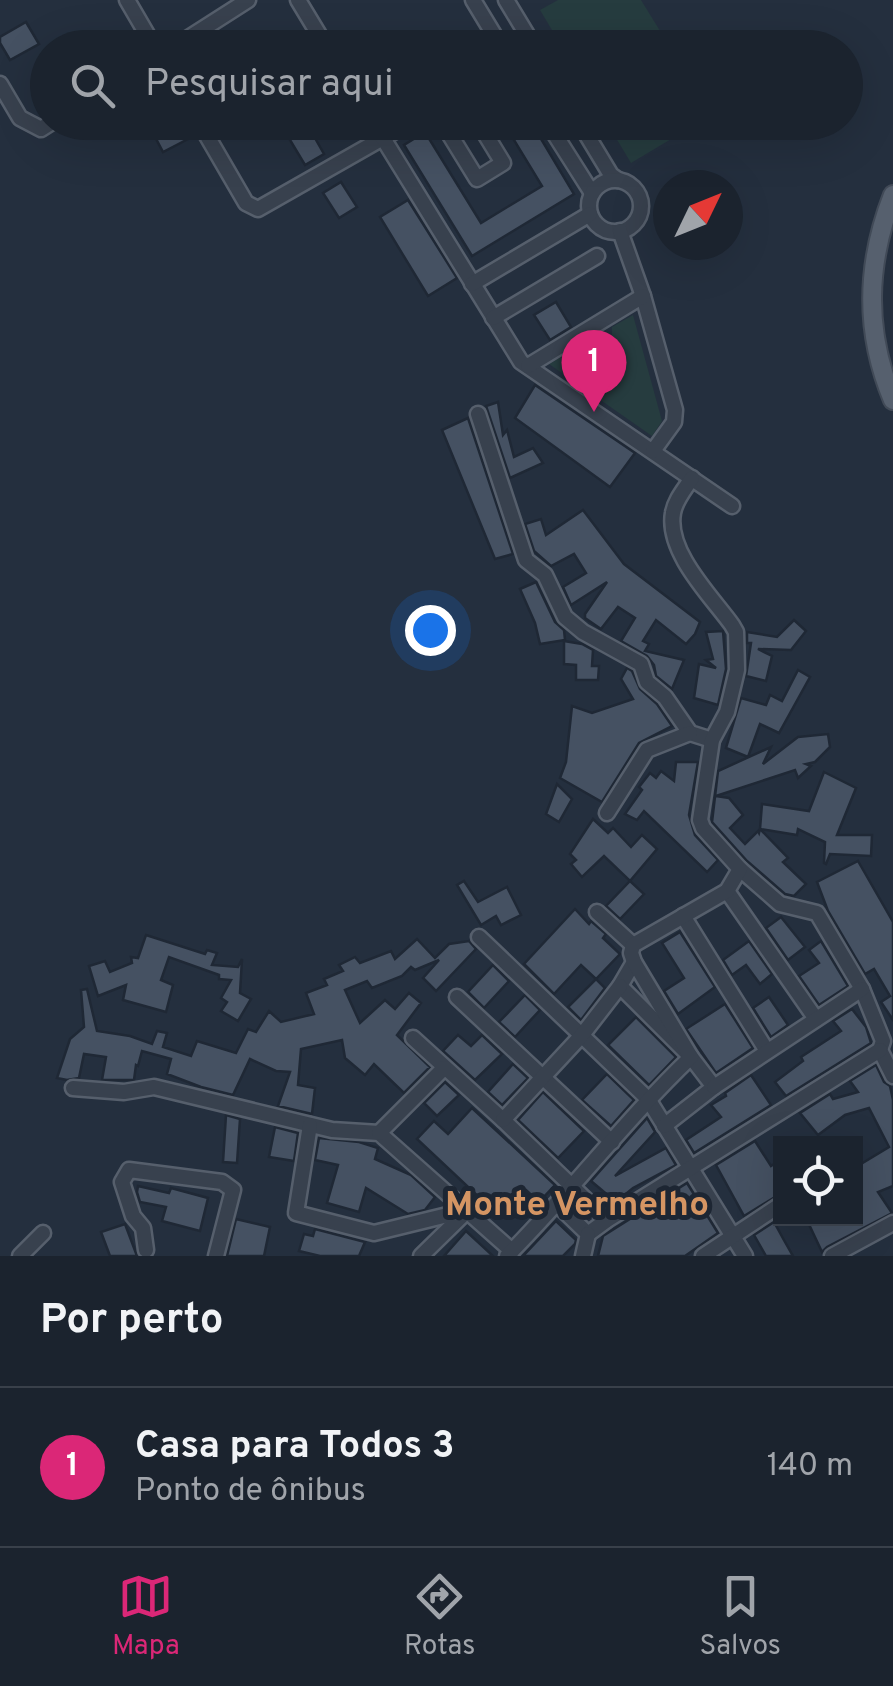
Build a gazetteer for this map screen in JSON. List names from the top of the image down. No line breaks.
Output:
{"districts":["Monte Vermelho"],"north":"top right","page":{"search":"Pesquisar aqui","pins":"1","heading":"Por perto","list":[{"mark":"1","name":"Casa para Todos 3","note":"Ponto de ônibus","value":"140 m"}],"nav":["Mapa","Rotas","Salvos"]}}
